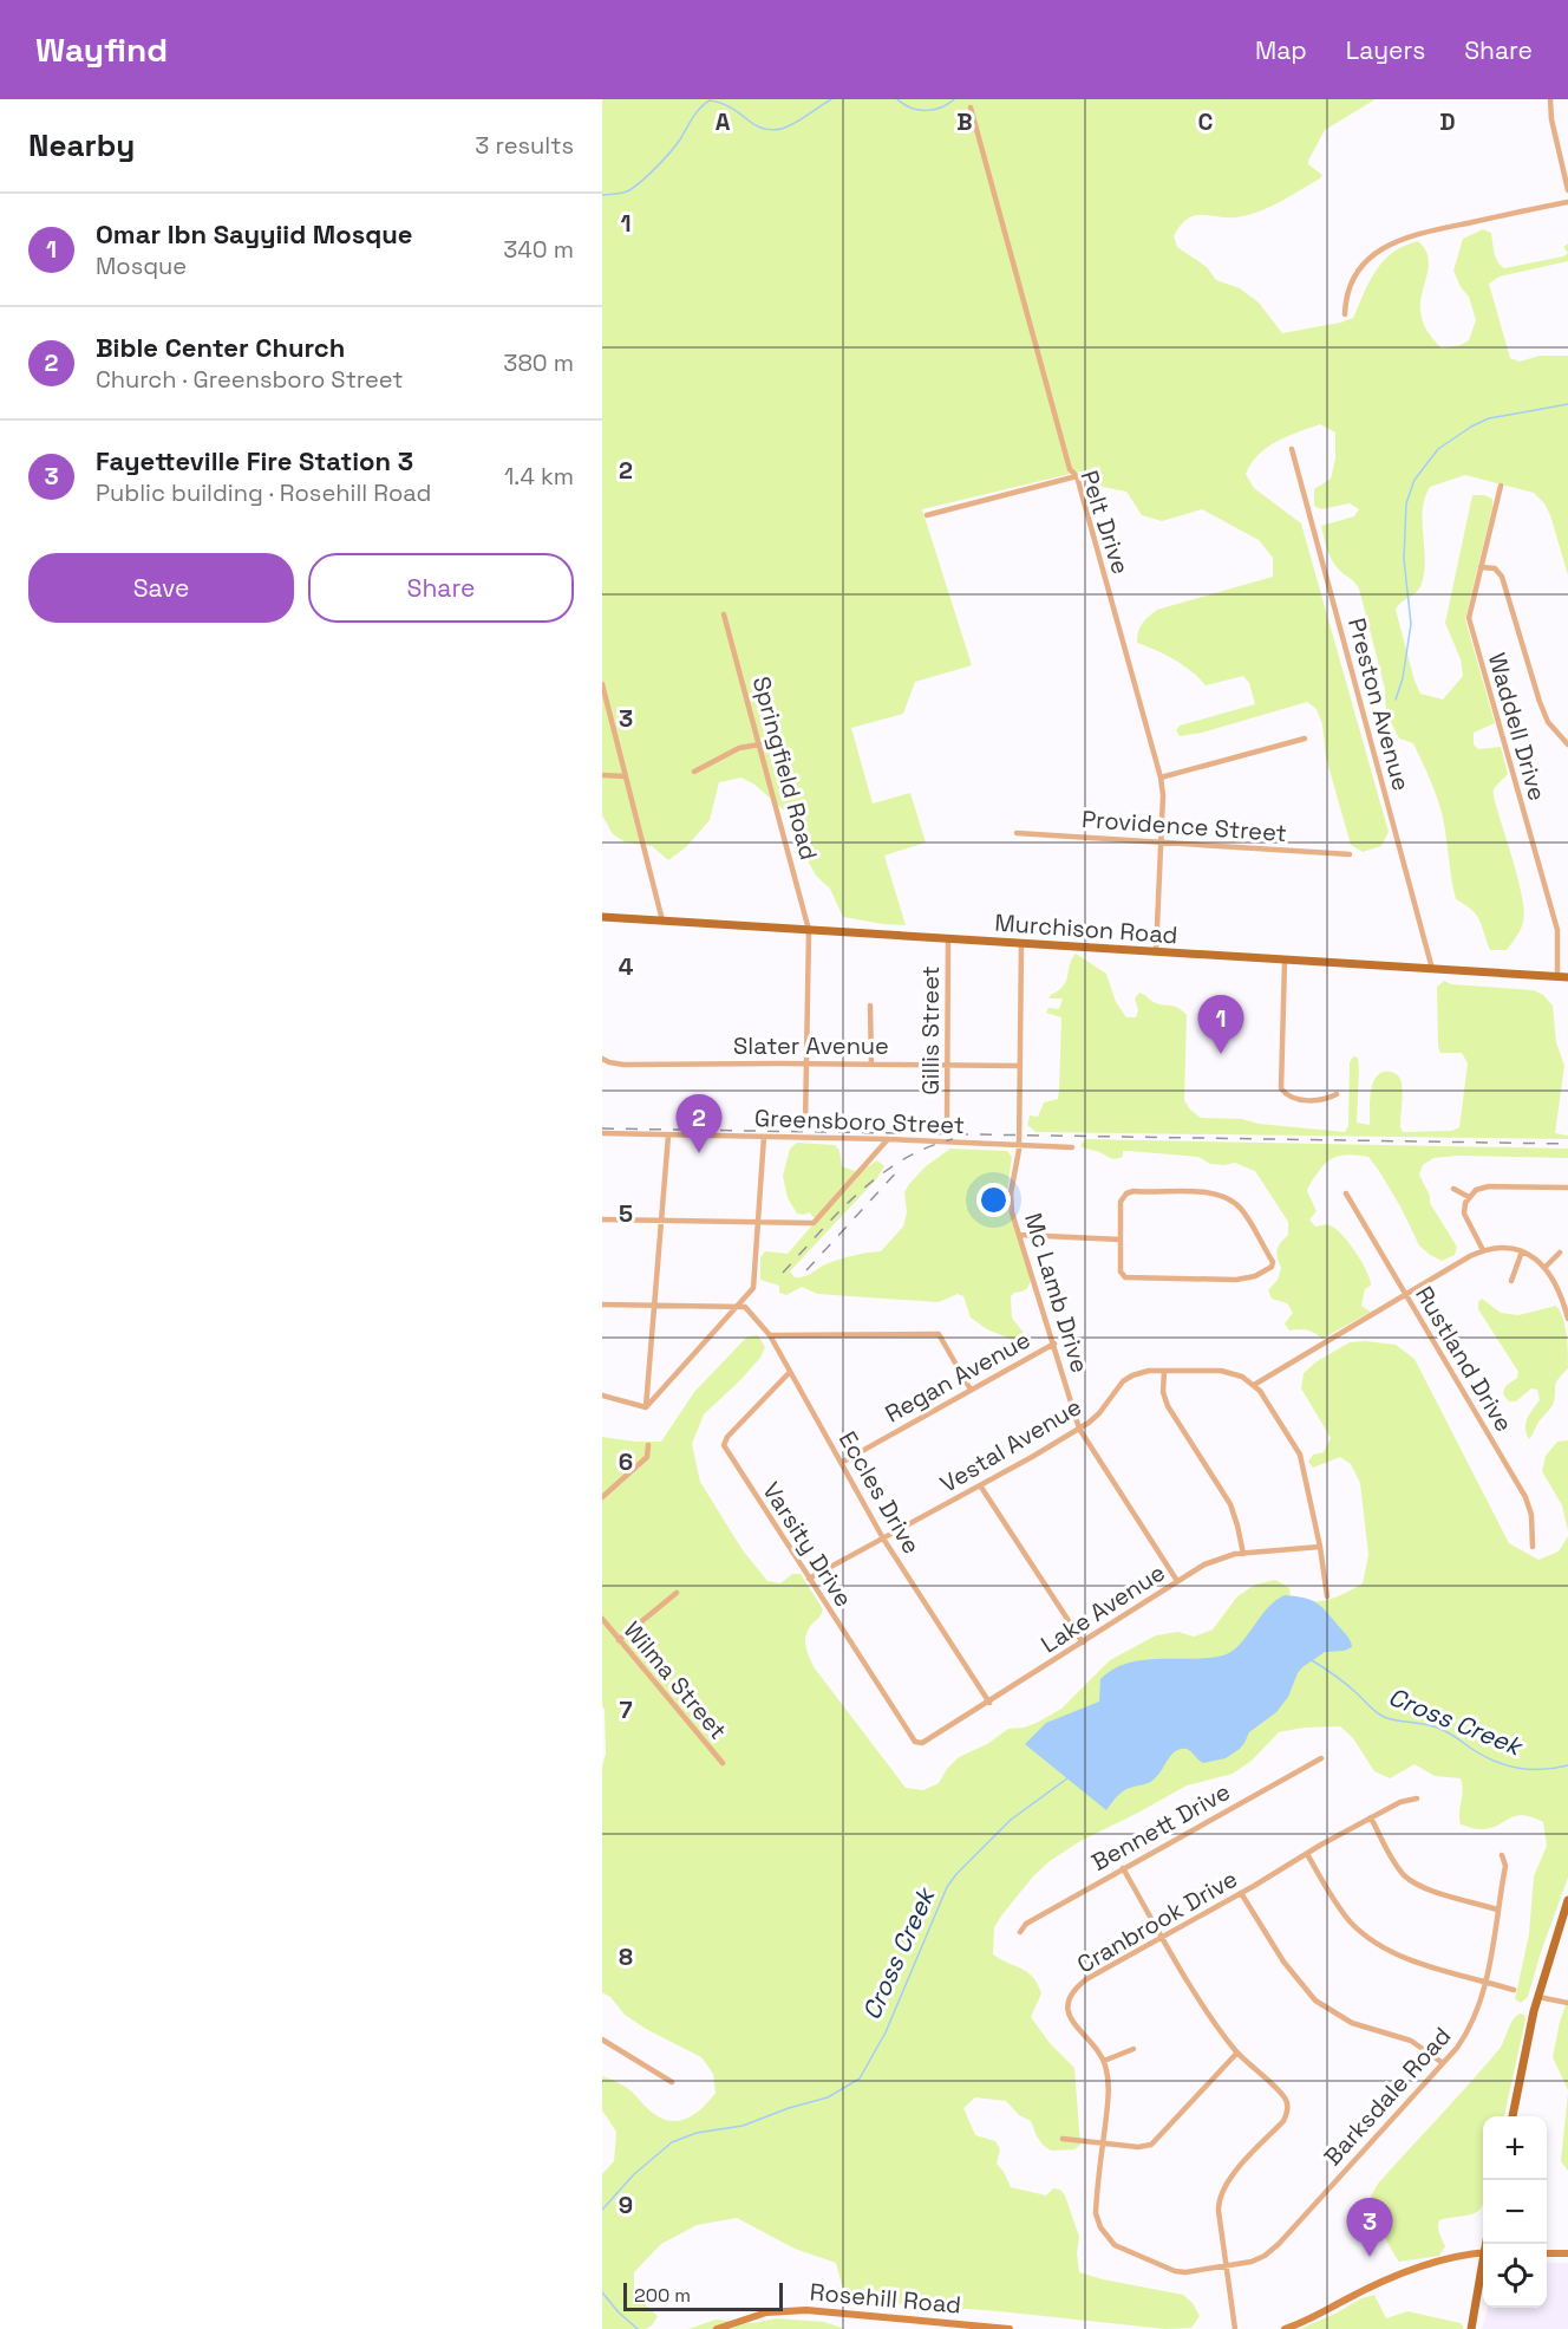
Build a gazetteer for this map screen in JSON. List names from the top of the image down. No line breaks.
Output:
{"streets":{"main road":["Murchison Road","Rosehill Road"],"street":["Pelt Drive","Preston Avenue","Waddell Drive","Springfield Road","Providence Street","Gillis Street","Slater Avenue","Greensboro Street","Mc Lamb Drive","Rustland Drive","Regan Avenue","Vestal Avenue","Eccles Drive","Varsity Drive","Lake Avenue","Wilma Street","Bennett Drive","Cranbrook Drive","Barksdale Road"]},"crossings":[["Pelt Drive","Providence Street"],["Pelt Drive","Murchison Road"],["Preston Avenue","Murchison Road"],["Waddell Drive","Murchison Road"],["Springfield Road","Murchison Road"],["Springfield Road","Slater Avenue"],["Murchison Road","Gillis Street"],["Murchison Road","Mc Lamb Drive"],["Gillis Street","Slater Avenue"],["Slater Avenue","Mc Lamb Drive"],["Greensboro Street","Mc Lamb Drive"],["Mc Lamb Drive","Regan Avenue"],["Mc Lamb Drive","Vestal Avenue"],["Mc Lamb Drive","Lake Avenue"],["Regan Avenue","Eccles Drive"],["Vestal Avenue","Eccles Drive"],["Vestal Avenue","Varsity Drive"],["Eccles Drive","Varsity Drive"],["Eccles Drive","Lake Avenue"],["Varsity Drive","Lake Avenue"]],"water":["Cross Creek"],"scale_bar":"200 m","page":{"header":"Wayfind","nav":["Map","Layers","Share"],"heading":["Nearby","3 results"],"list":[{"mark":"1","name":"Omar Ibn Sayyiid Mosque","note":"Mosque","value":"340 m"},{"mark":"2","name":"Bible Center Church","note":"Church · Greensboro Street","value":"380 m"},{"mark":"3","name":"Fayetteville Fire Station 3","note":"Public building · Rosehill Road","value":"1.4 km"}],"buttons":["Save","Share"],"pins":["1","2","3"],"map_buttons":["+","−"],"scale":"200 m"},"grid":{"columns":["A","B","C","D"],"rows":["1","2","3","4","5","6","7","8","9"]}}
